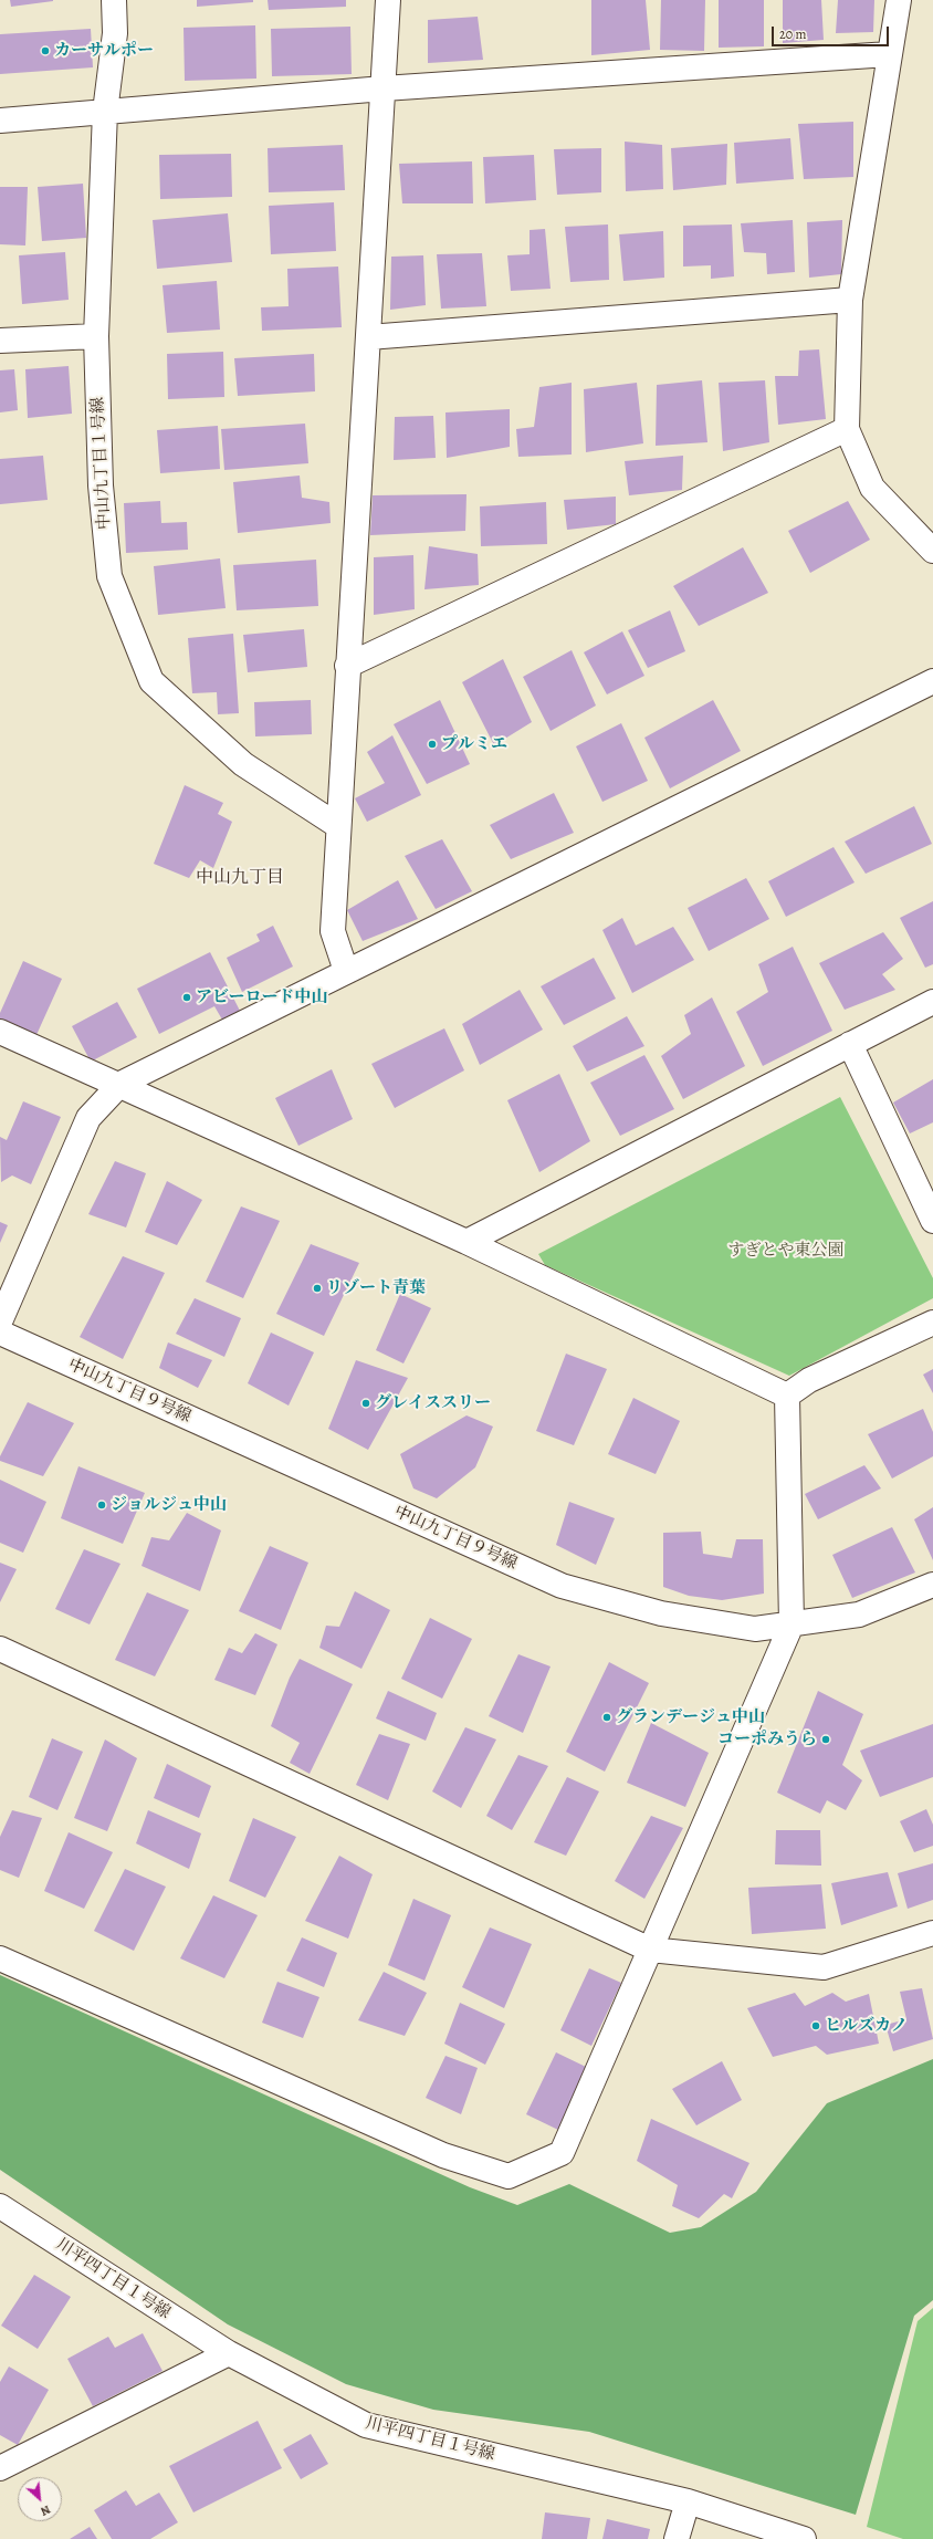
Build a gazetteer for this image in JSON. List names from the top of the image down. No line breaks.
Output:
{"streets":{"street":["中山九丁目１号線","中山九丁目９号線","川平四丁目１号線"]},"districts":["中山九丁目"],"parks":["すぎとや東公園"],"places":["カーサルポー","プルミエ","アビーロード中山","リゾート青葉","グレイススリー","ジョルジュ中山","グランデージュ中山","コーポみうら","ヒルズカノ"],"scale_bar":"20 m","north":"bottom right"}
